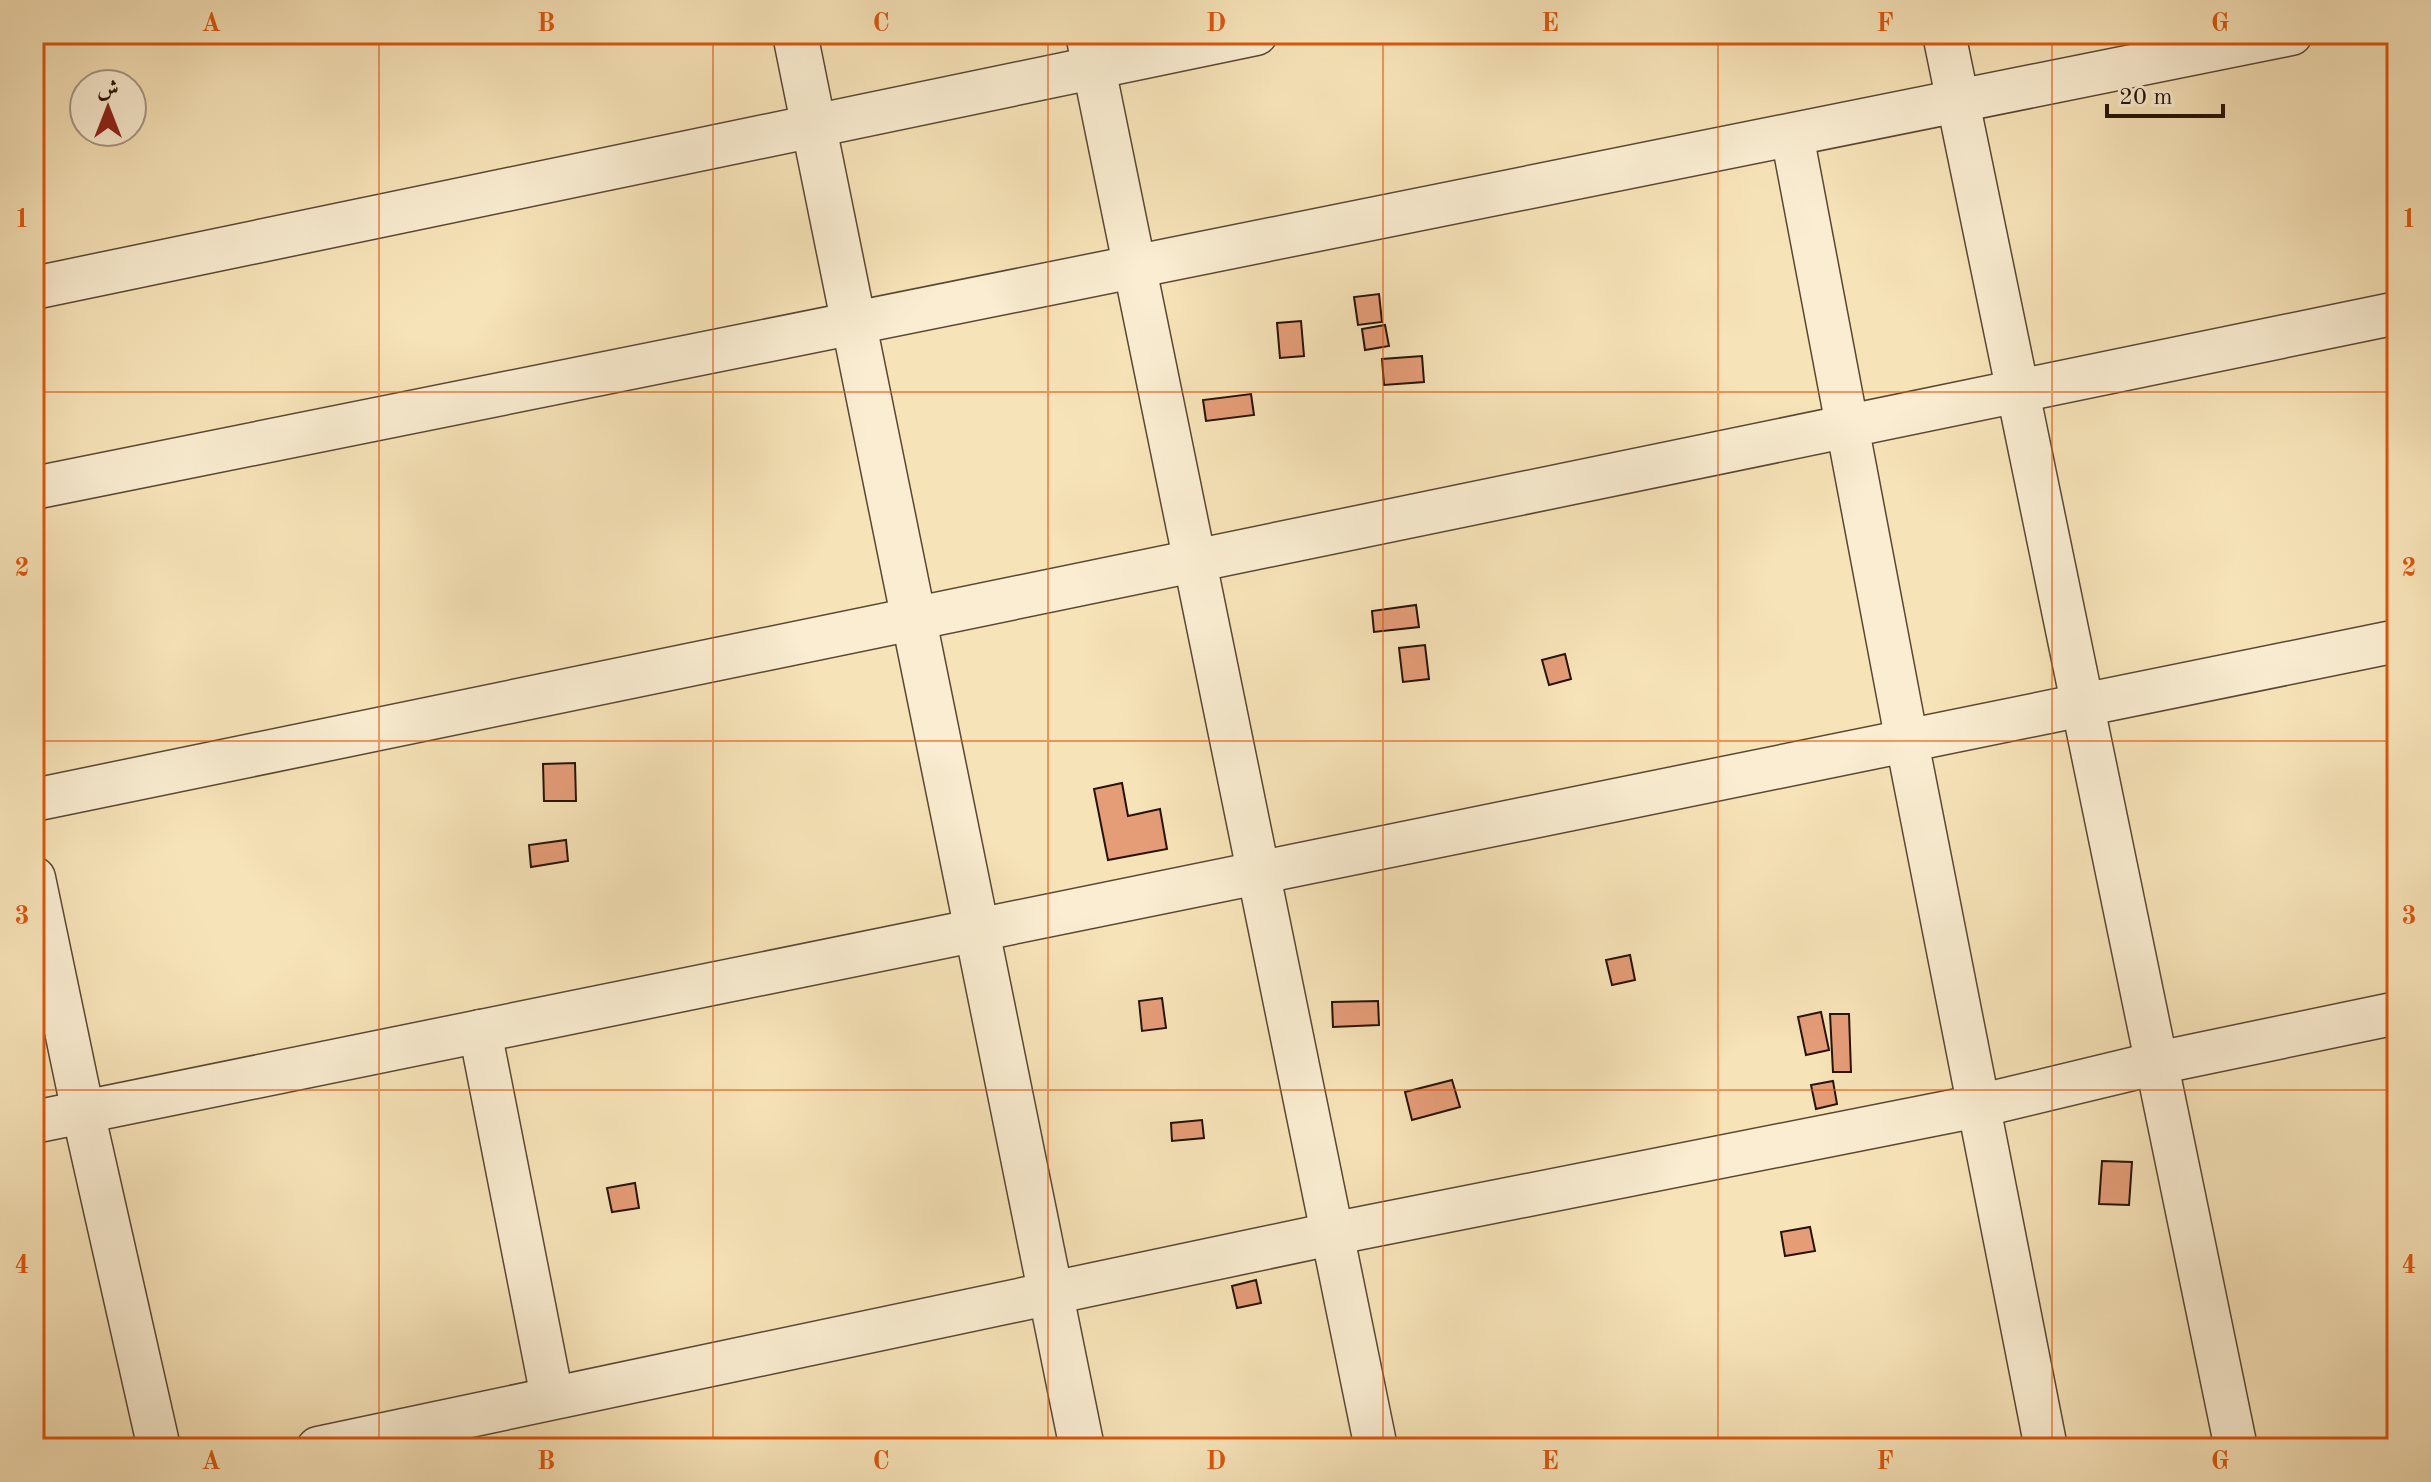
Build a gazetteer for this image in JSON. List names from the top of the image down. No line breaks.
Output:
{"scale_bar":"20 m","north":"top","grid":{"columns":["A","B","C","D","E","F","G"],"rows":["1","2","3","4"]}}
